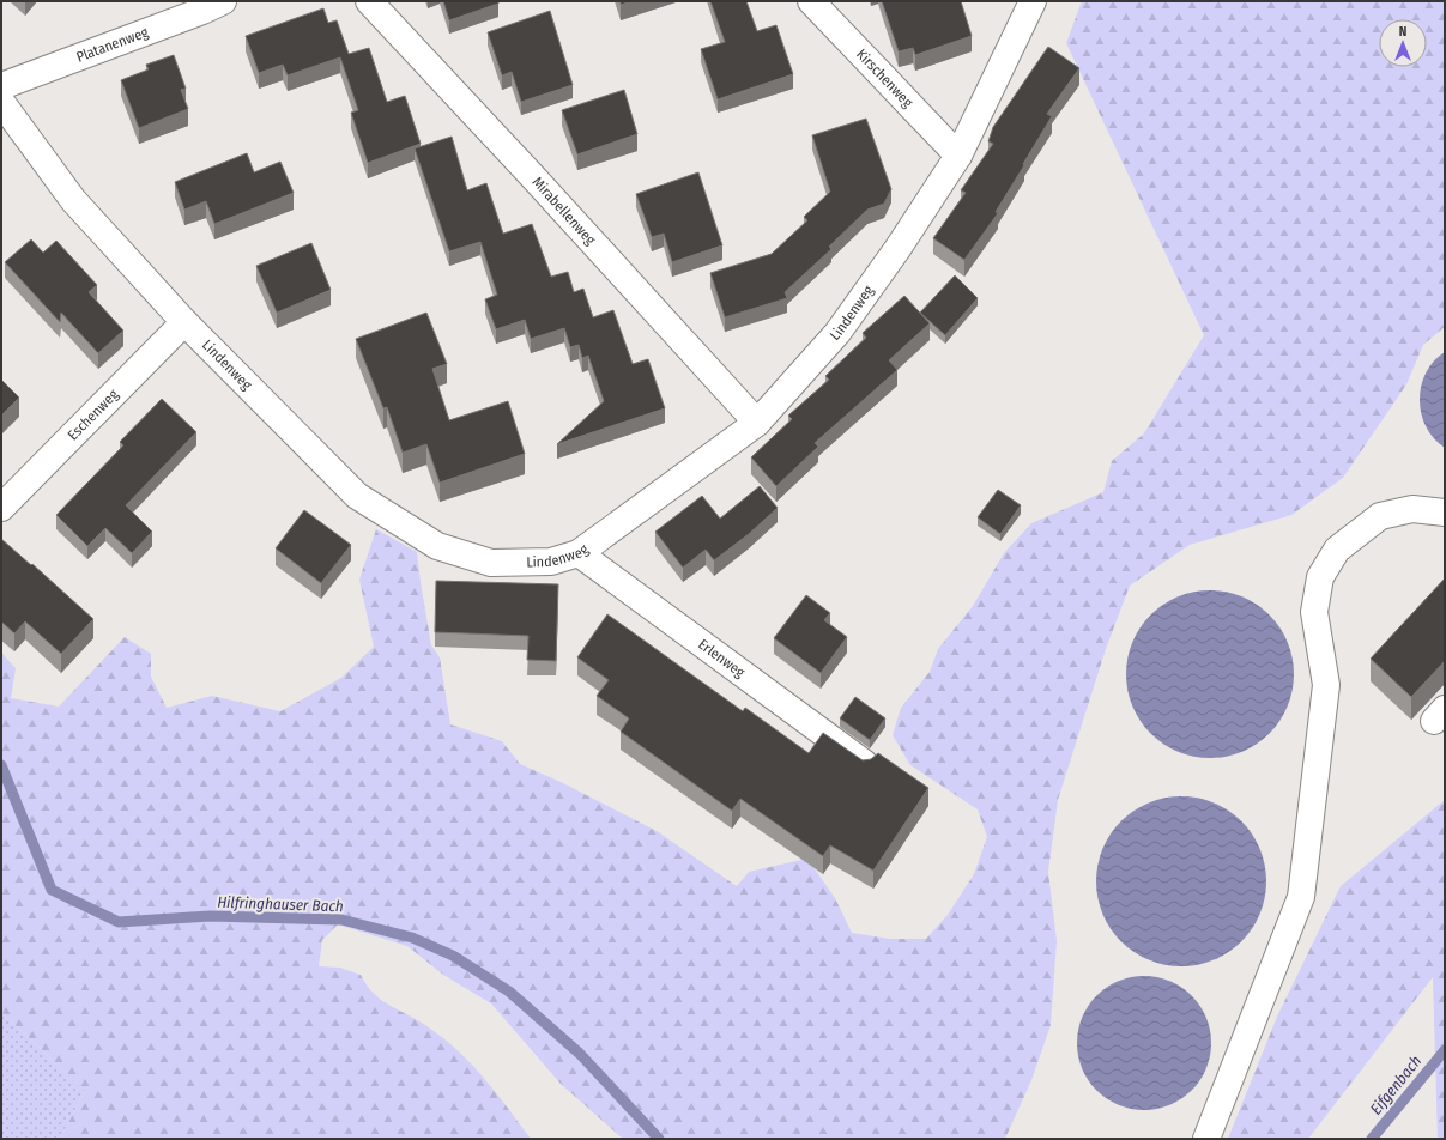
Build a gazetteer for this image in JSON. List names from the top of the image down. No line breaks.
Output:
{"streets":{"street":["Platanenweg","Kirschenweg","Mirabellenweg","Lindenweg","Eschenweg","Erlenweg"]},"crossings":[["Kirschenweg","Lindenweg"],["Mirabellenweg","Lindenweg"],["Lindenweg","Eschenweg"],["Lindenweg","Erlenweg"]],"water":["Hilfringhauser Bach","Eifgenbach"],"north":"top"}
